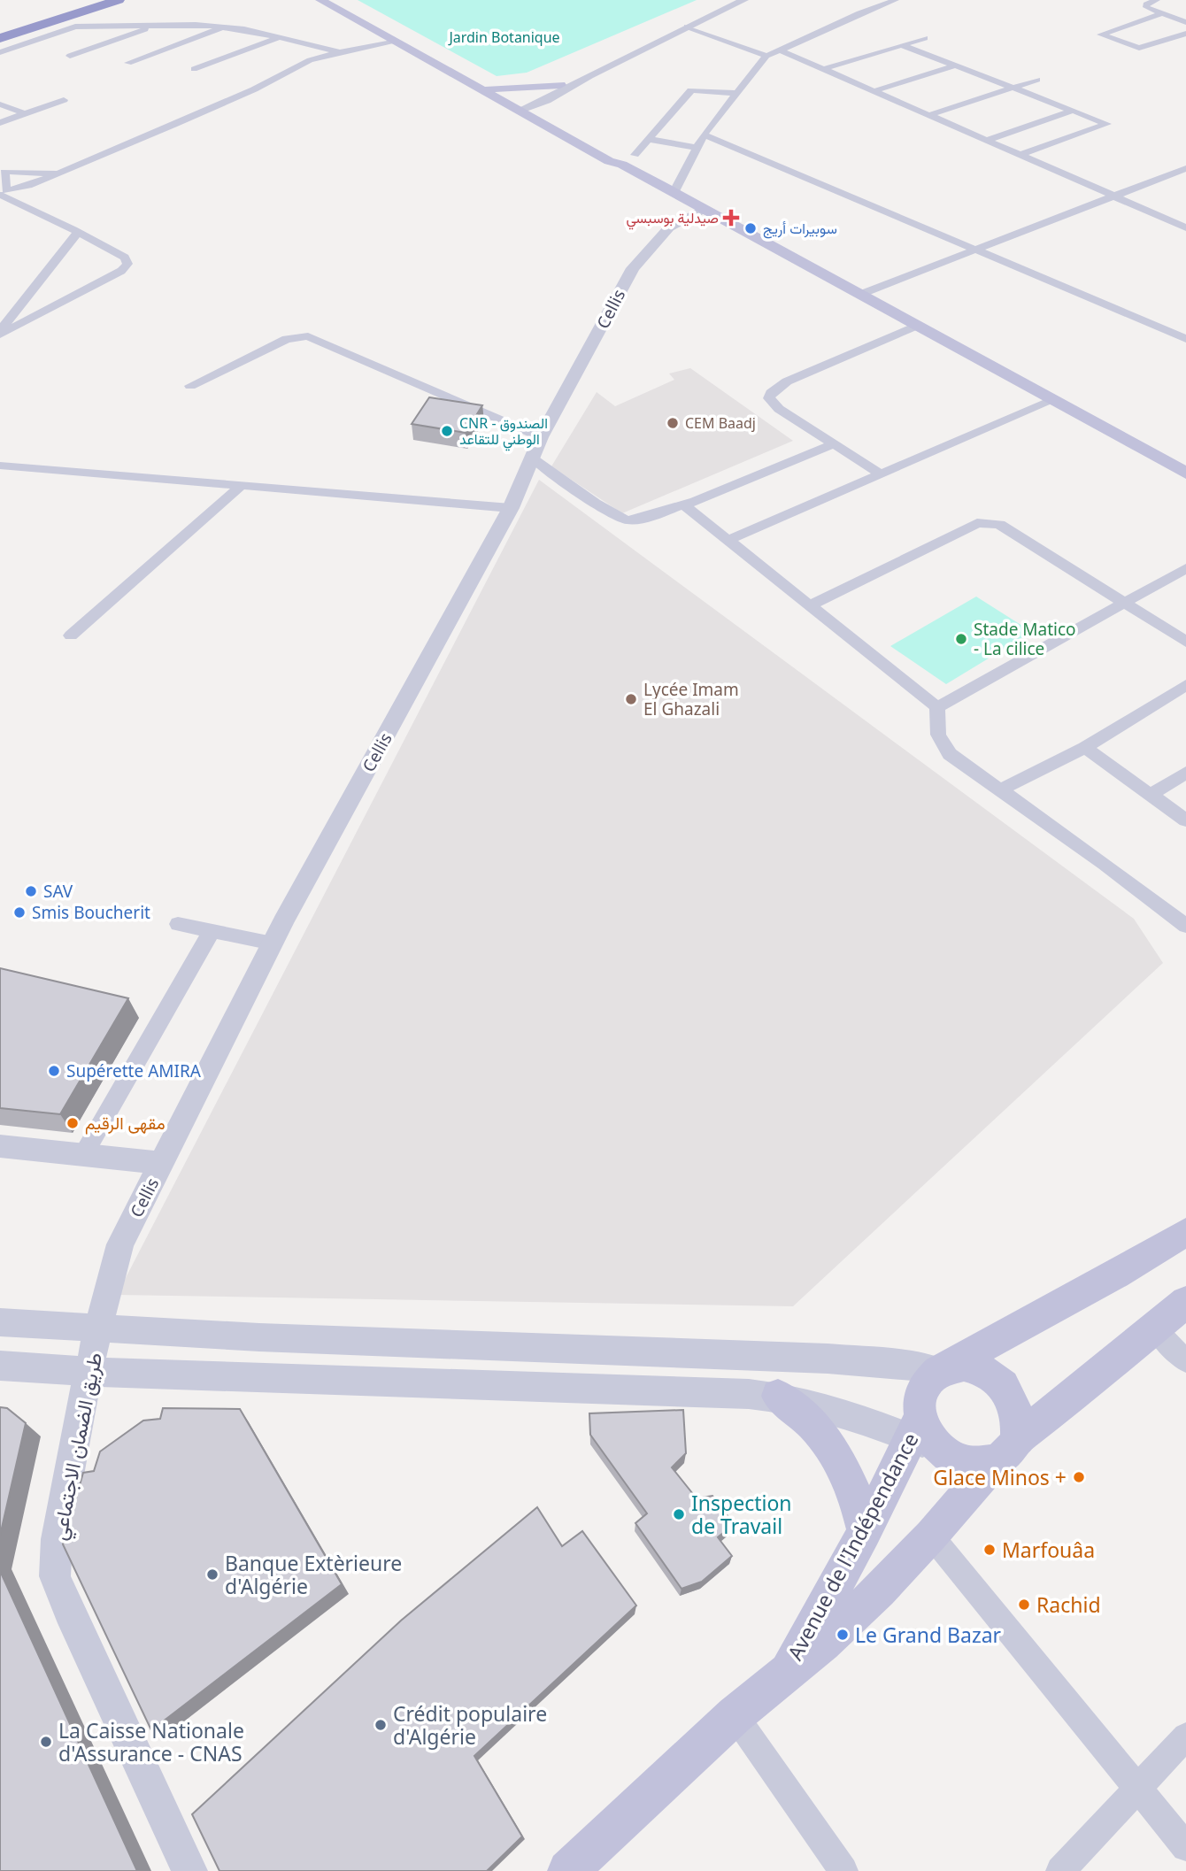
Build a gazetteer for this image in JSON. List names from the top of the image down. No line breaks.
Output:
{"streets":{"main road":["Avenue de l'Indépendance"],"street":["Cellis","طريق الضمان الاجتماعي"]},"crossings":[["Cellis","طريق الضمان الاجتماعي"]],"parks":["Jardin Botanique"],"places":{"health":["صيدلية بوسبسي"],"other":["سوبيرات أريج","CEM Baadj","CNR - الصندوق الوطني للتقاعد","Stade Matico - La cilice","Lycée Imam El Ghazali","SAV","Smis Boucherit","Supérette AMIRA","مقهى الرقيم","Glace Minos +","Inspection de Travail","Marfouâa","Banque Extèrieure d'Algérie","Rachid","Le Grand Bazar","Crédit populaire d'Algérie","La Caisse Nationale d'Assurance - CNAS"]}}
